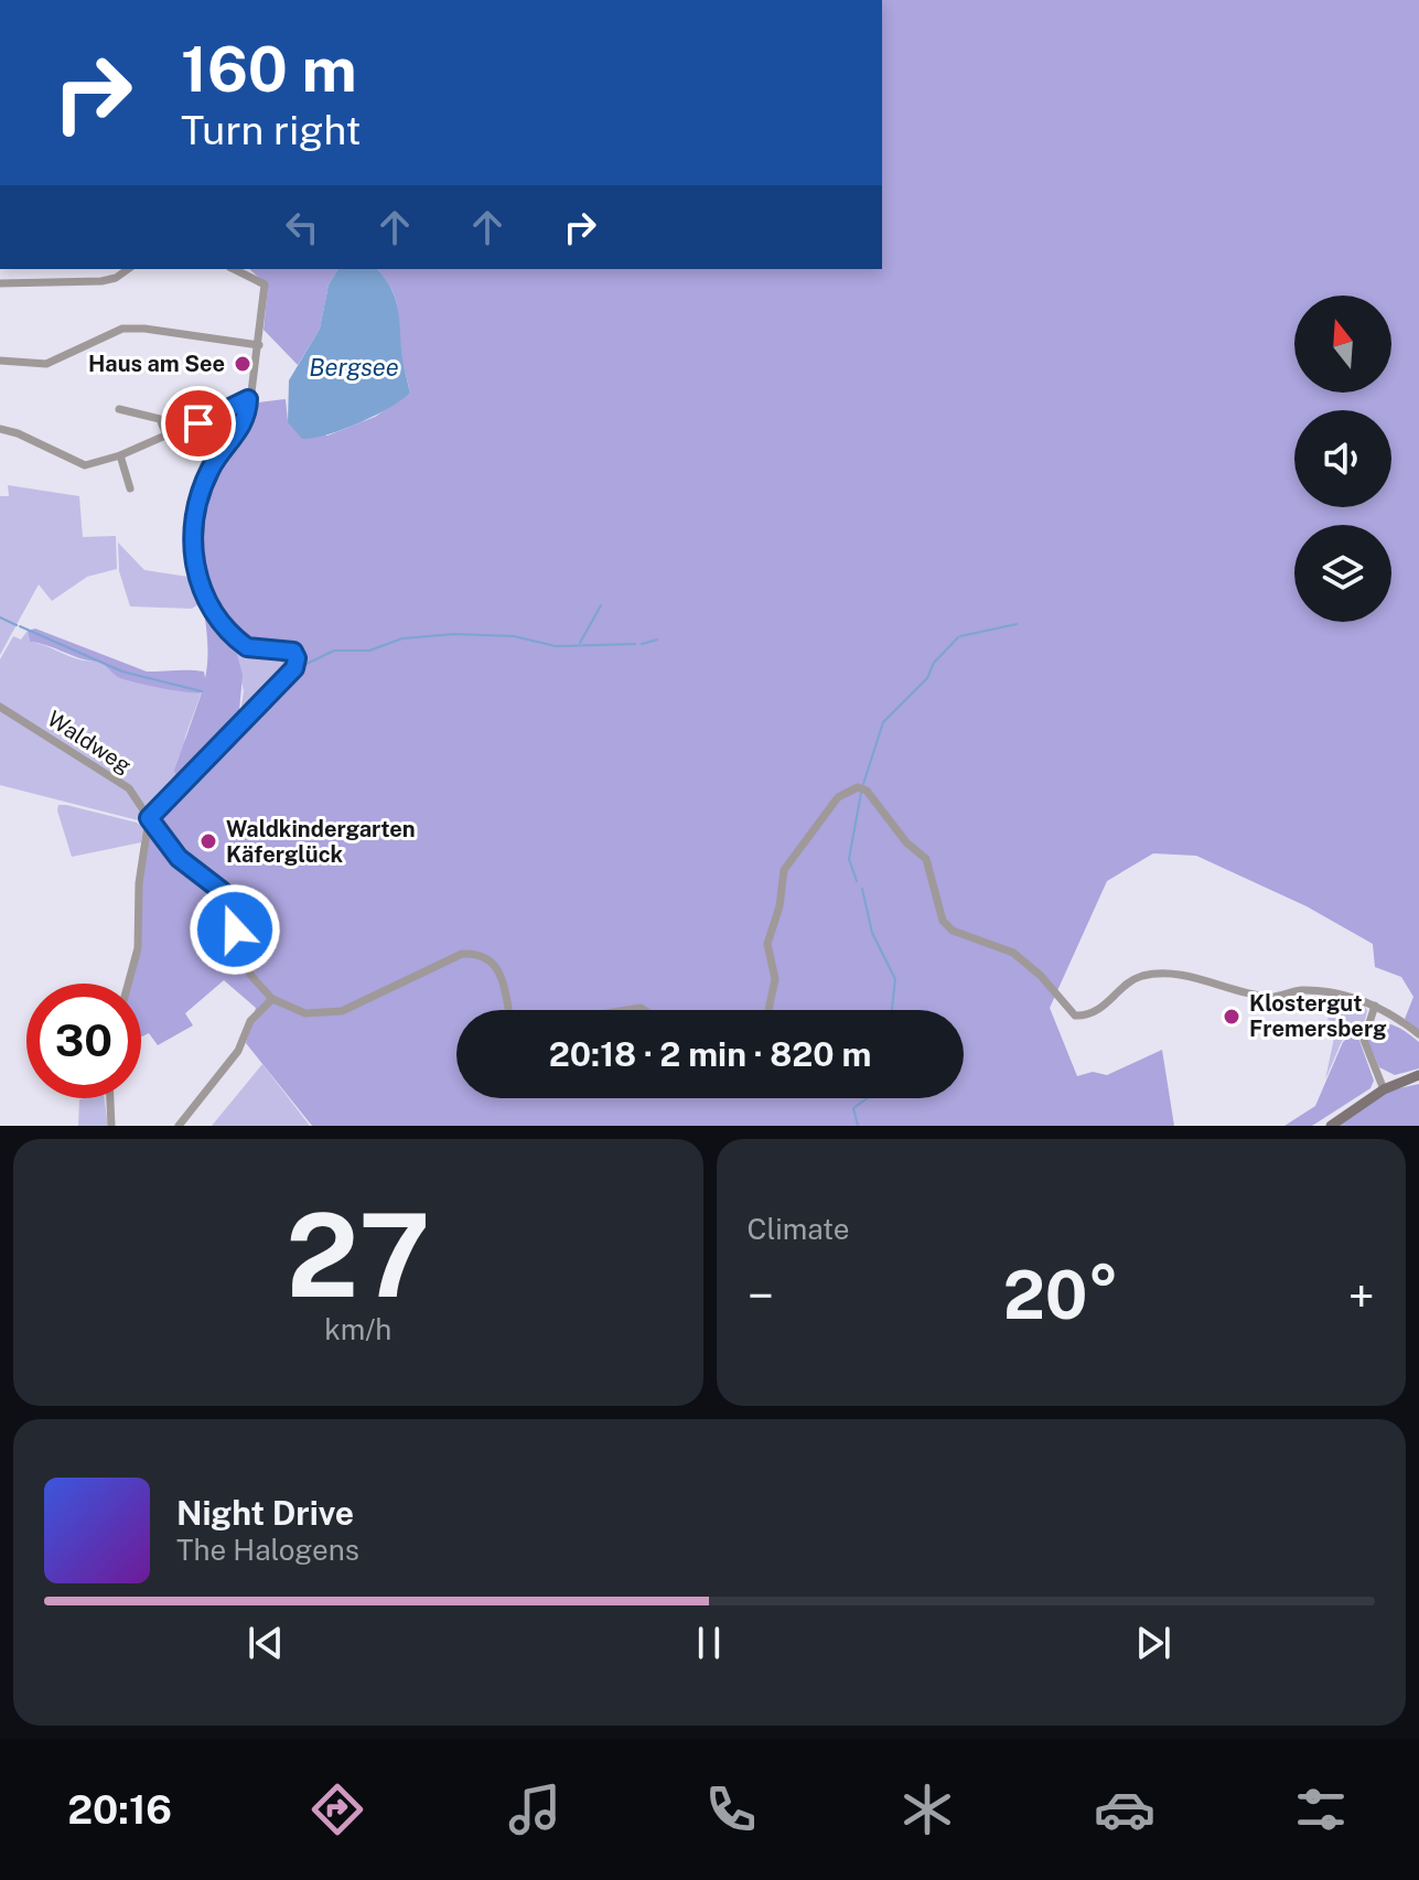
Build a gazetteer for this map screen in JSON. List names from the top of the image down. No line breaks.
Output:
{"streets":{"street":["Waldweg"]},"water":["Bergsee"],"places":["Haus am See","Waldkindergarten Käferglück","Klostergut Fremersberg"],"north":"top","page":{"turn":["160 m","Turn right"],"limit":"30","trip":"20:18 · 2 min · 820 m","tile":[["27","km/h"],"Climate"],"heat":["−","20°","+"],"song":["Night Drive","The Halogens"],"tabs":"20:16"}}
